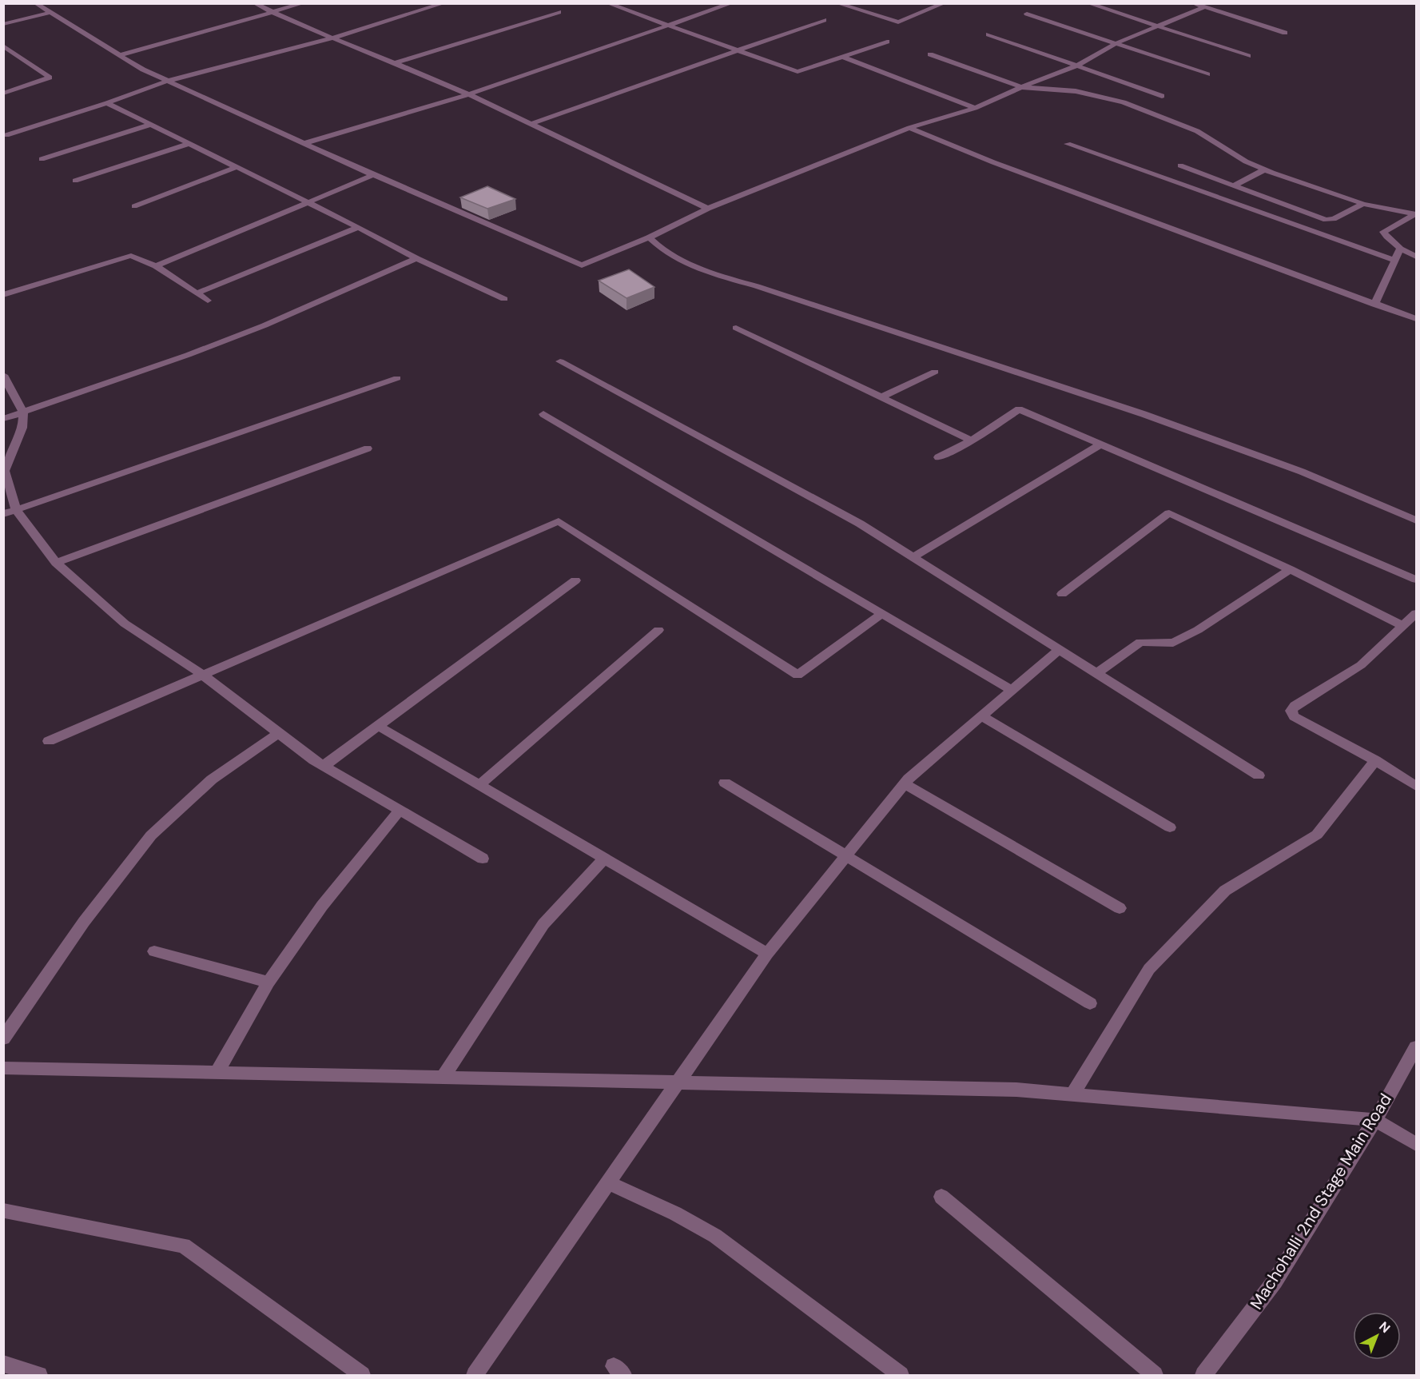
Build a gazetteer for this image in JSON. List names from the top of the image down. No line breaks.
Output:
{"streets":{"street":["Machohalli 2nd Stage Main Road"]},"north":"top right"}
